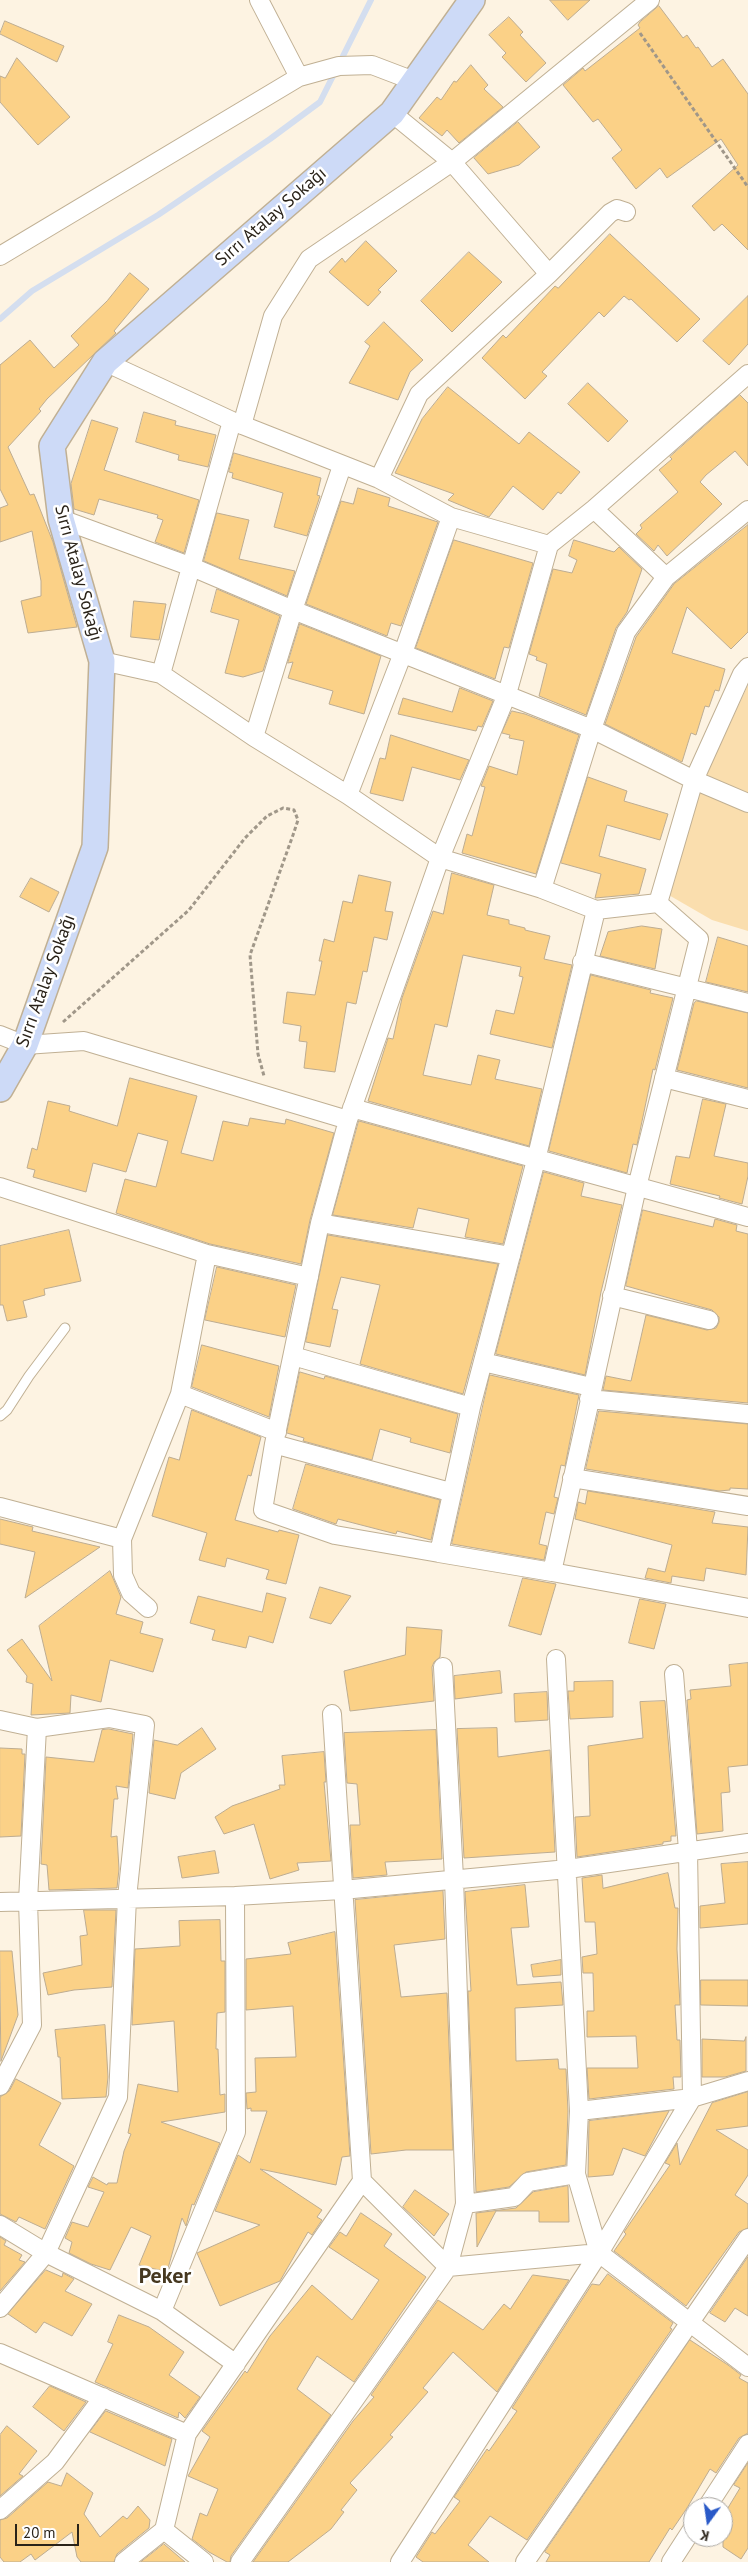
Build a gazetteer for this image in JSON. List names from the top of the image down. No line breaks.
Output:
{"streets":{"main road":["Sırrı Atalay Sokağı"]},"districts":["Peker"],"scale_bar":"20 m","north":"bottom"}
